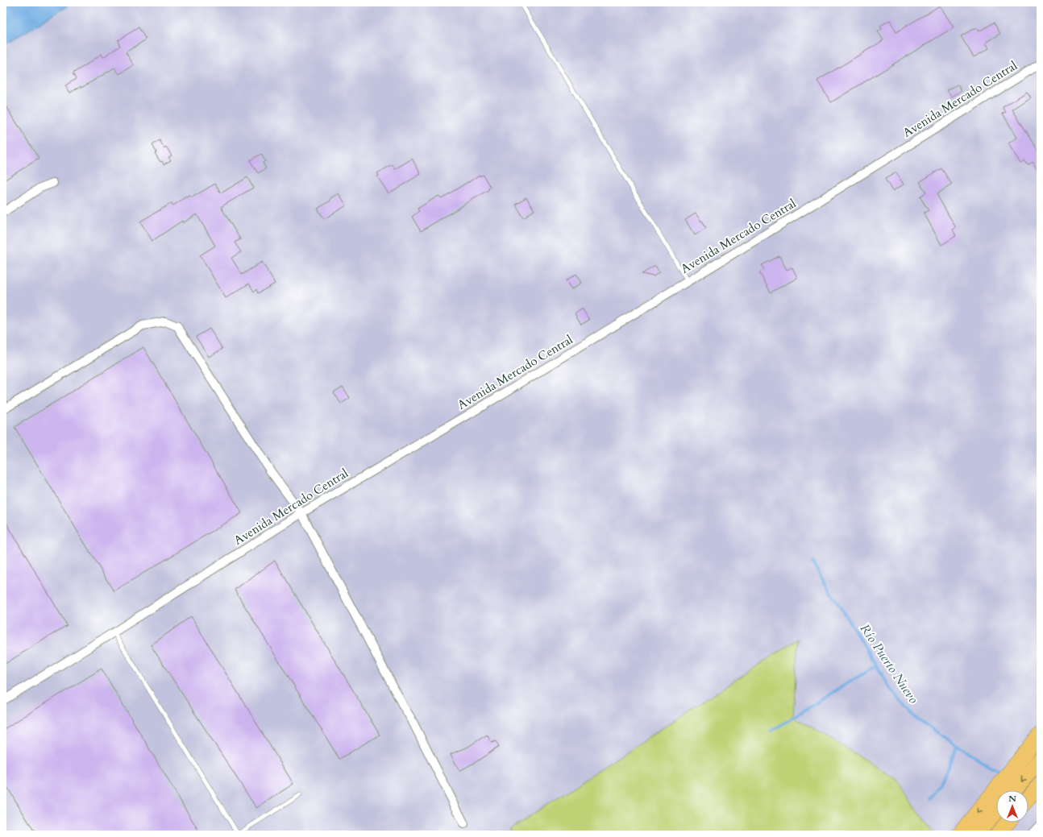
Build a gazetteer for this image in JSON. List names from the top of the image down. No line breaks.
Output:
{"streets":{"street":["Avenida Mercado Central"]},"water":["Río Puerto Nuevo"],"north":"top"}
